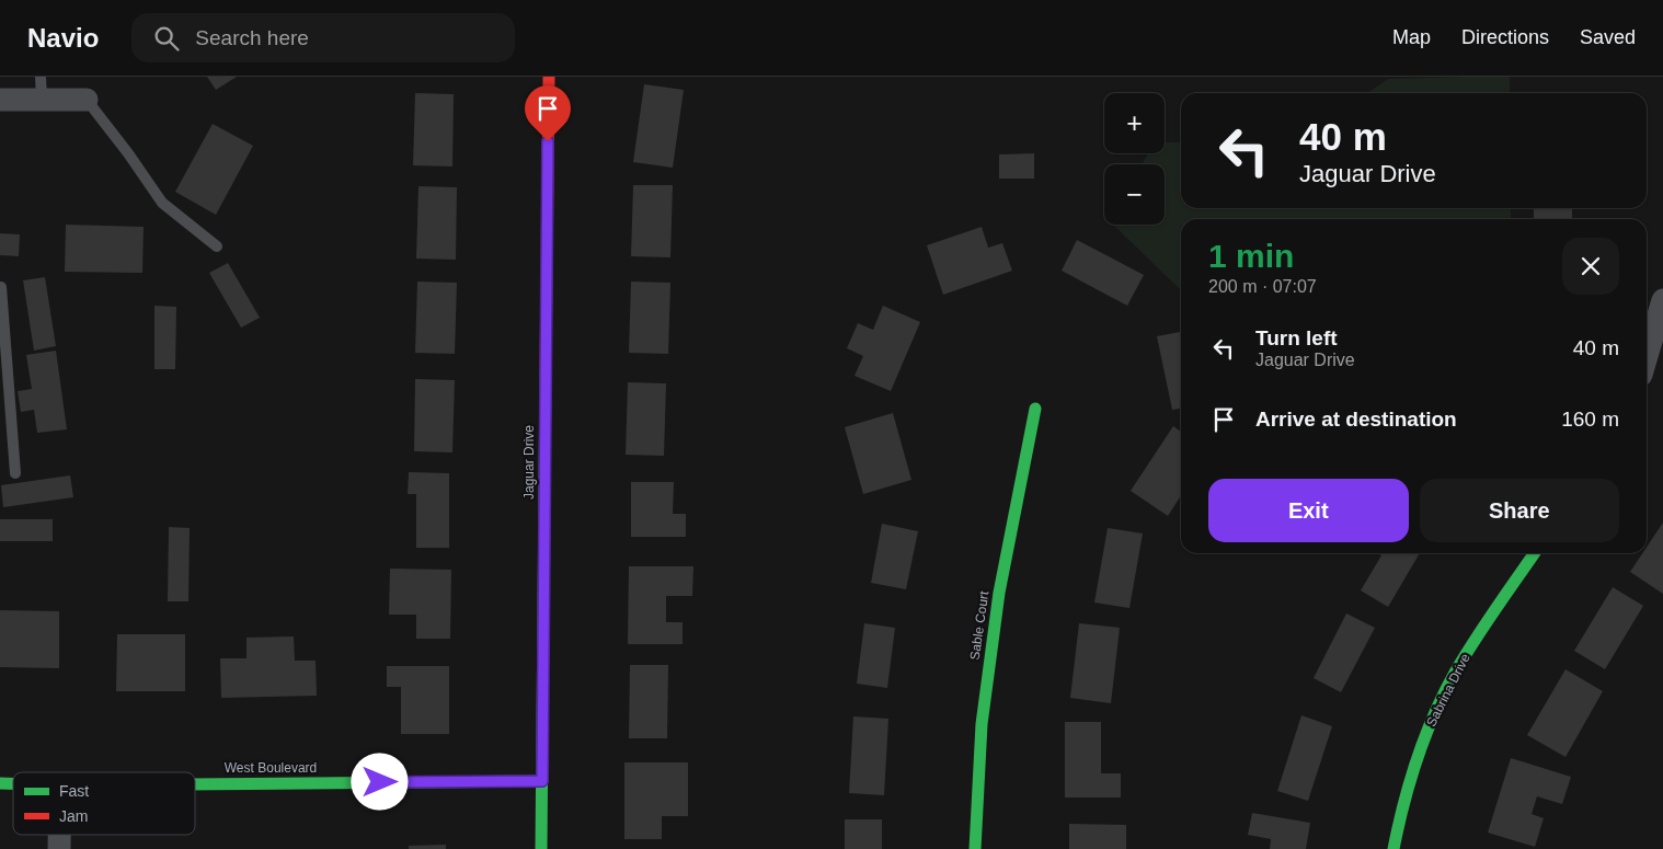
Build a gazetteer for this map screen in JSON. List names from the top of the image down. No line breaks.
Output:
{"streets":{"street":["Jaguar Drive","Sable Court","Sabrina Drive","West Boulevard"]},"crossings":[["Jaguar Drive","West Boulevard"]],"legend":["Fast","Jam"],"page":{"header":"Navio","search":"Search here","nav":["Map","Directions","Saved"],"map_buttons":["+","−"],"turn":["40 m","Jaguar Drive"],"heading":["1 min","200 m · 07:07"],"list":[{"name":"Turn left","note":"Jaguar Drive","value":"40 m"},{"name":"Arrive at destination","value":"160 m"}],"buttons":["Exit","Share"]}}
